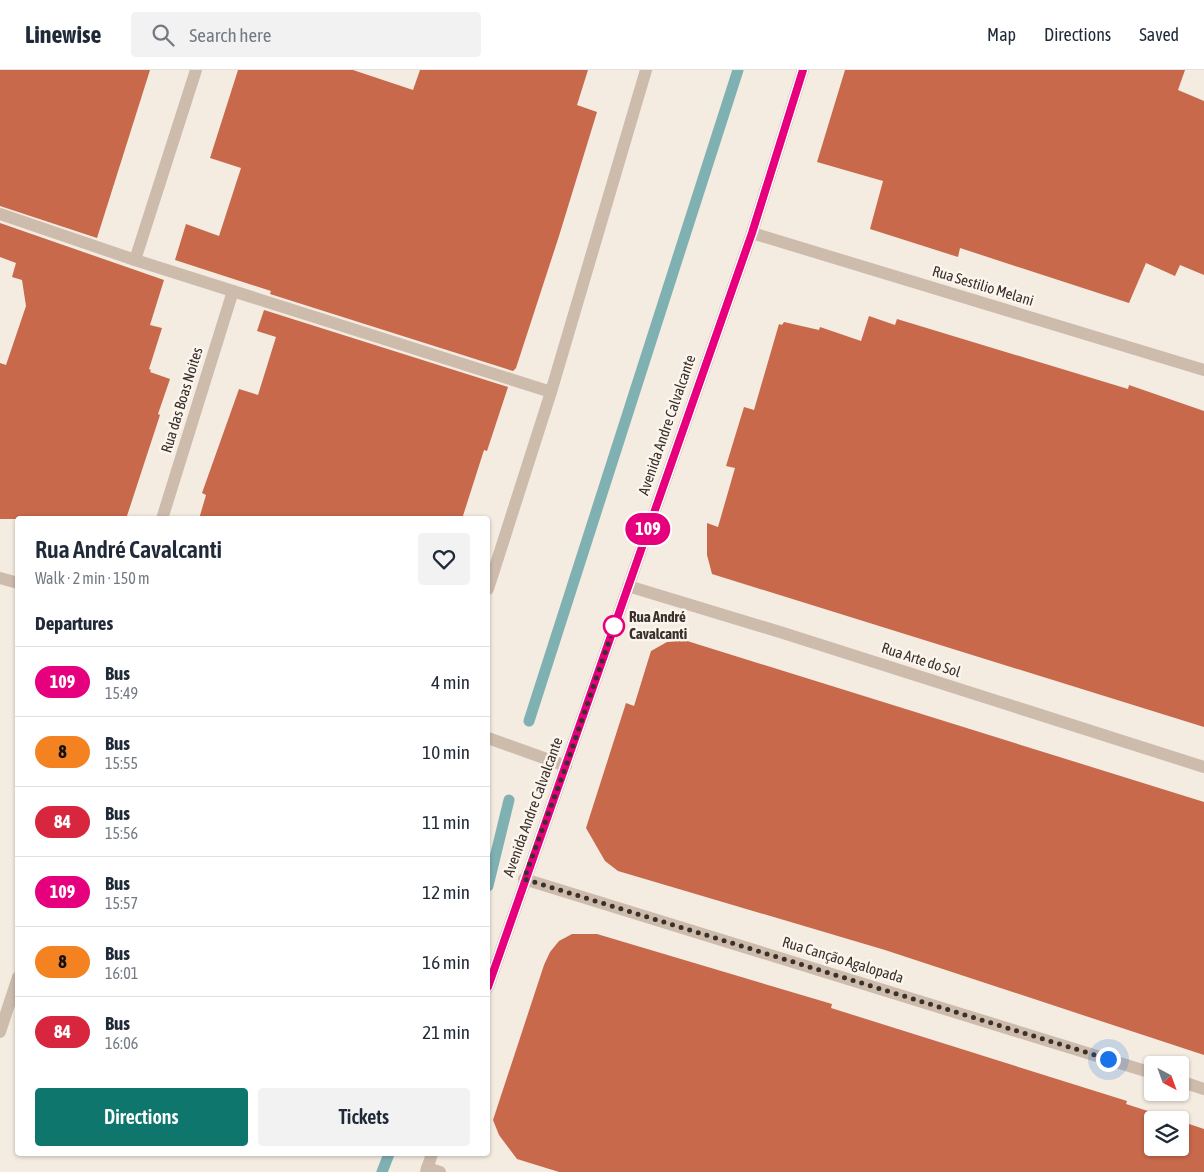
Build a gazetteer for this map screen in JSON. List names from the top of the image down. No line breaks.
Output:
{"streets":{"street":["Rua Sestilio Melani","Rua das Boas Noites","Avenida Andre Calvalcante","Rua Arte do Sol","Rua Canção Agalopada"]},"crossings":[["Rua Sestilio Melani","Avenida Andre Calvalcante"],["Avenida Andre Calvalcante","Rua Arte do Sol"],["Avenida Andre Calvalcante","Rua Canção Agalopada"]],"places":["Rua André Cavalcanti"],"lines":["bus line 109"],"north":"bottom right","page":{"header":"Linewise","search":"Search here","nav":["Map","Directions","Saved"],"on_map":"109","heading":[["Rua André Cavalcanti","Walk · 2 min · 150 m"],"Departures"],"list":[{"mark":"109","name":"Bus","note":"15:49","value":"4 min"},{"mark":"8","name":"Bus","note":"15:55","value":"10 min"},{"mark":"84","name":"Bus","note":"15:56","value":"11 min"},{"mark":"109","name":"Bus","note":"15:57","value":"12 min"},{"mark":"8","name":"Bus","note":"16:01","value":"16 min"},{"mark":"84","name":"Bus","note":"16:06","value":"21 min"}],"buttons":["Directions","Tickets"]}}
